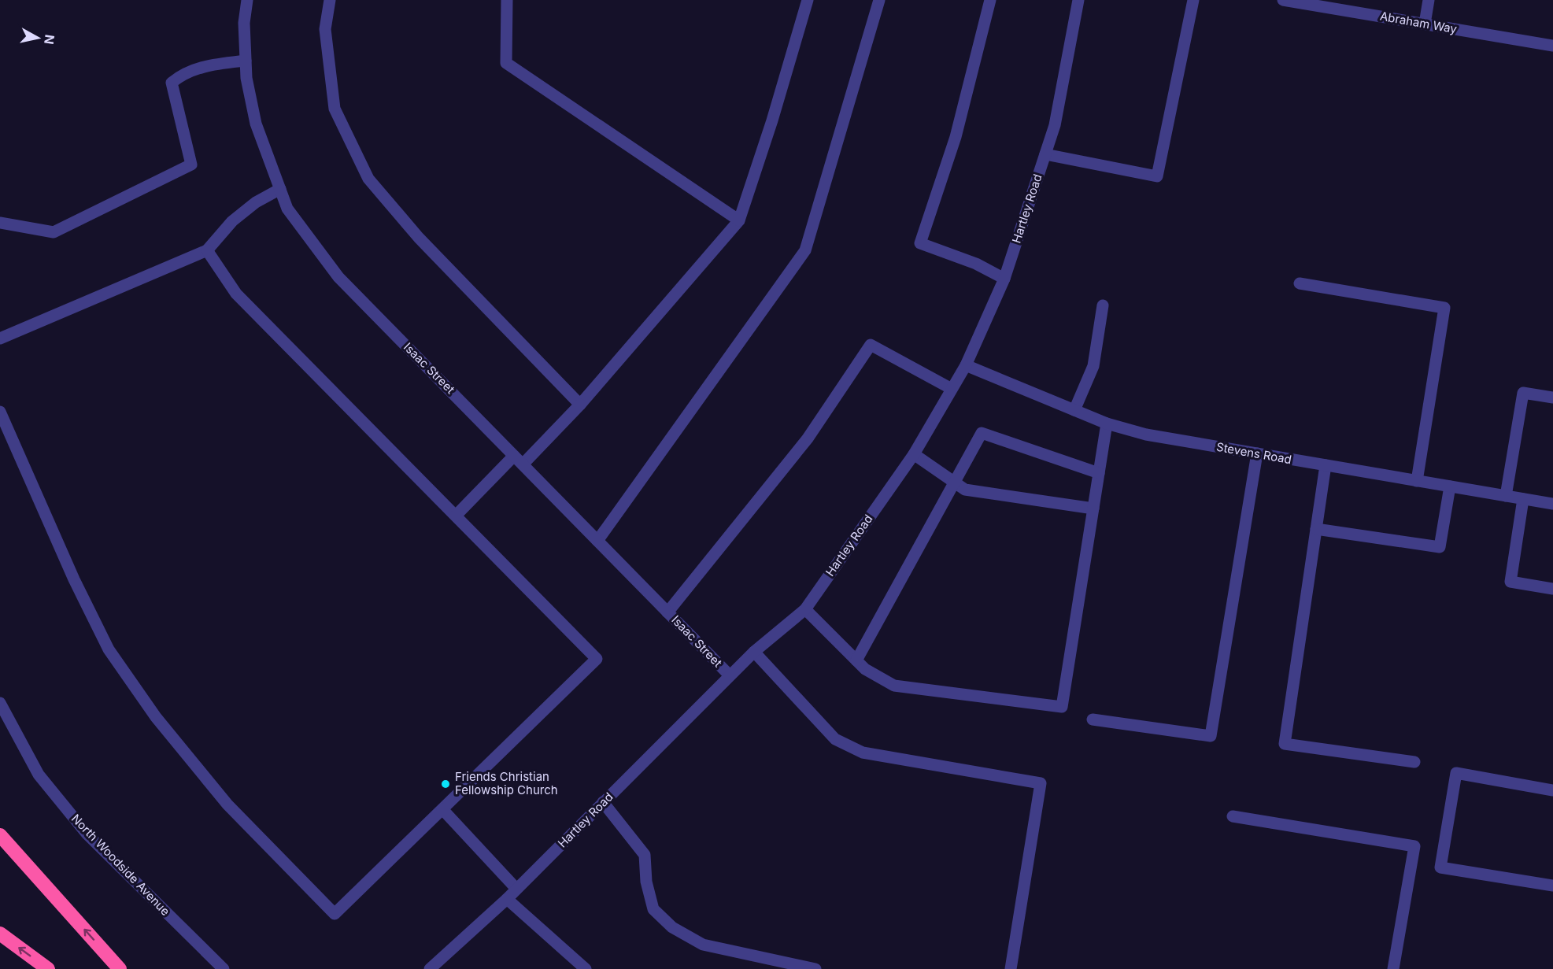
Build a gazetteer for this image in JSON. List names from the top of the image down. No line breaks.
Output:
{"streets":{"street":["Abraham Way","Hartley Road","Isaac Street","Stevens Road","North Woodside Avenue"]},"crossings":[["Hartley Road","Isaac Street"],["Hartley Road","Stevens Road"]],"places":["Friends Christian Fellowship Church"],"north":"right"}
